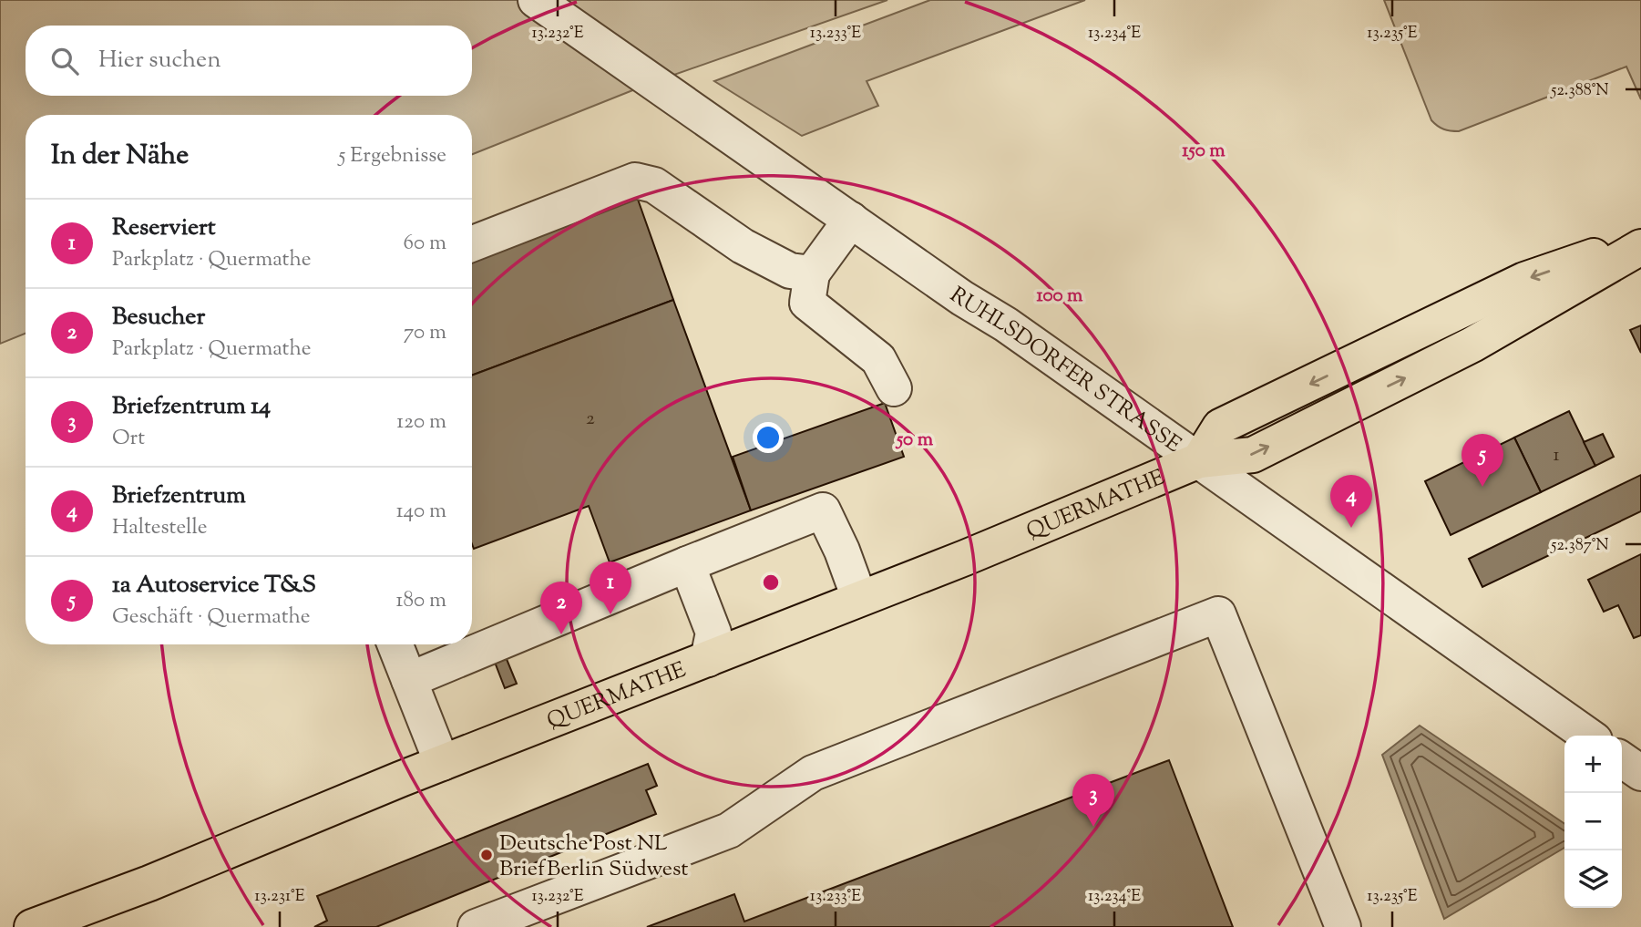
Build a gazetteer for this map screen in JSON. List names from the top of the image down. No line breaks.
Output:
{"streets":{"main road":["QUERMATHE"],"street":["RUHLSDORFER STRASSE"]},"crossings":[["RUHLSDORFER STRASSE","QUERMATHE"]],"places":["Deutsche Post NL BriefBerlin Südwest"],"house_numbers":["2","1"],"page":{"search":"Hier suchen","heading":["In der Nähe","5 Ergebnisse"],"list":[{"mark":"1","name":"Reserviert","note":"Parkplatz · Quermathe","value":"60 m"},{"mark":"2","name":"Besucher","note":"Parkplatz · Quermathe","value":"70 m"},{"mark":"3","name":"Briefzentrum 14","note":"Ort","value":"120 m"},{"mark":"4","name":"Briefzentrum","note":"Haltestelle","value":"140 m"},{"mark":"5","name":"1a Autoservice T&S","note":"Geschäft · Quermathe","value":"180 m"}],"pins":["5","4","1","2","3"],"map_buttons":["+","−"]},"coordinates":["13.232°E","13.233°E","13.234°E","13.235°E","52.388°N","52.387°N","13.231°E"],"rings":["150 m","100 m","50 m"]}
